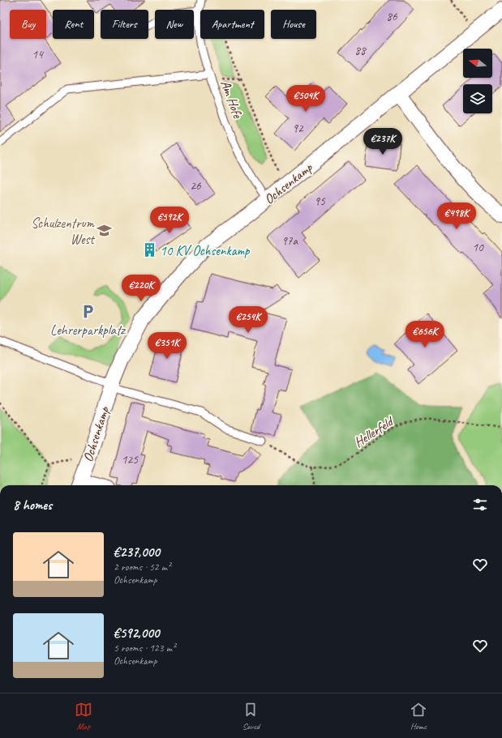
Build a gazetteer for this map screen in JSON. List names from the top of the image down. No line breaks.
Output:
{"streets":{"street":["Ochsenkamp"],"lane":["Am Hofe"],"path":["Hellerfeld"]},"crossings":[["Am Hofe","Ochsenkamp"],["Ochsenkamp","Hellerfeld"]],"places":{"school or university":["Schulzentrum West"],"building":["10 KV Ochsenkamp"],"parking":["Lehrerparkplatz"]},"house_numbers":["86","88","14","92","26","95","97a","10","125"],"north":"left","page":{"chip":["Buy","Rent","Filters","New","Apartment","House"],"price":["€504K","€237K","€498K","€592K","€220K","€254K","€656K","€351K"],"heading":"8 homes","list":[{"name":"€237,000","note":"2 rooms · 52 m² · Ochsenkamp"},{"name":"€592,000","note":"5 rooms · 123 m² · Ochsenkamp"}],"tabs":["Map","Saved","Home"]}}
